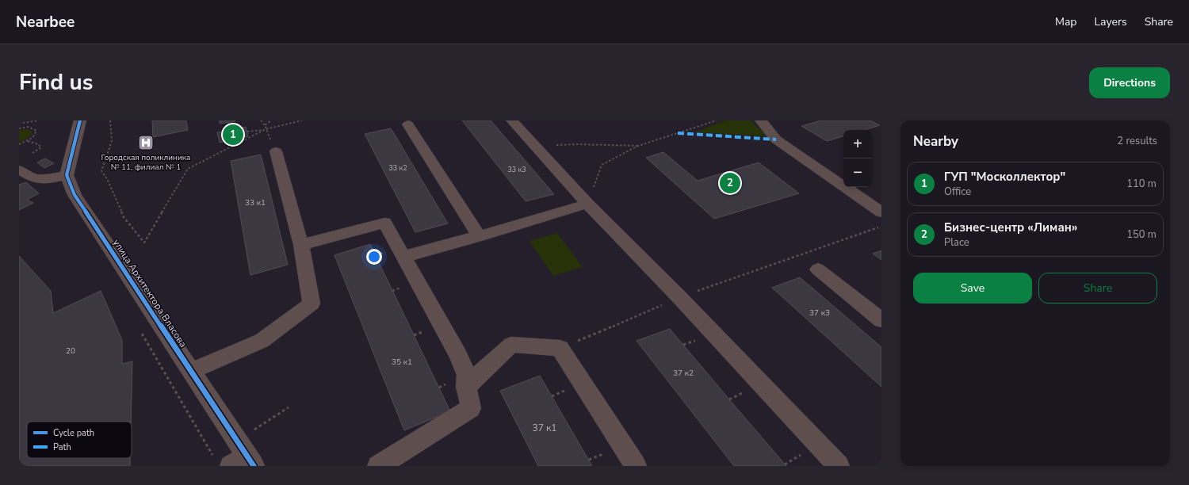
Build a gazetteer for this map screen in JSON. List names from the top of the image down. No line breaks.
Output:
{"streets":{"street":["улица Архитектора Власова"]},"places":{"hospital":["Городская поликлиника № 11, филиал № 1"]},"house_numbers":["33 к2","33 к3","33 к1","37 к3","20","35 к1","37 к2","37 к1"],"legend":["Cycle path","Path"],"page":{"header":"Nearbee","nav":["Map","Layers","Share"],"title":"Find us","buttons":["Directions",["Save","Share"]],"heading":["Nearby","2 results"],"pins":["1","2"],"map_buttons":["+","−"],"list":[{"mark":"1","name":"ГУП \"Москоллектор\"","note":"Office","value":"110 m"},{"mark":"2","name":"Бизнес-центр «Лиман»","note":"Place","value":"150 m"}]}}
